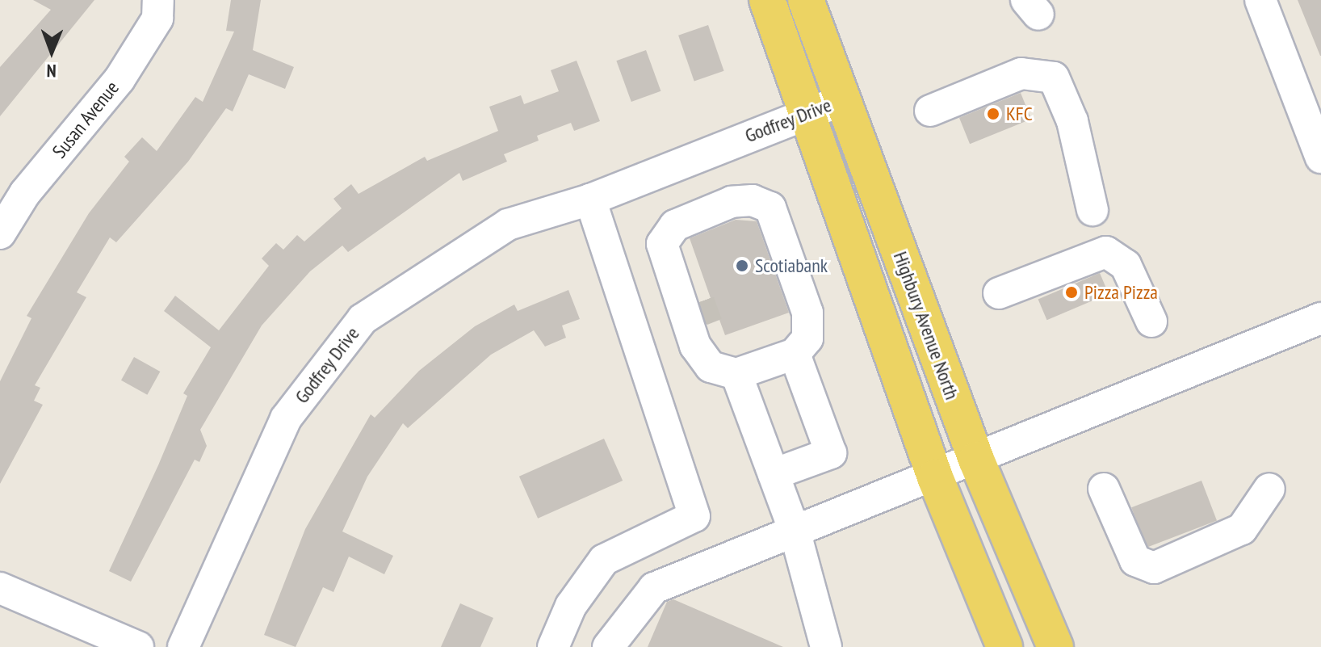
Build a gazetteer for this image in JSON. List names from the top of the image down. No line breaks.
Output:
{"streets":{"main road":["Highbury Avenue North"],"street":["Susan Avenue","Godfrey Drive"]},"crossings":[["Godfrey Drive","Highbury Avenue North"]],"places":["KFC","Scotiabank","Pizza Pizza"],"north":"bottom"}
